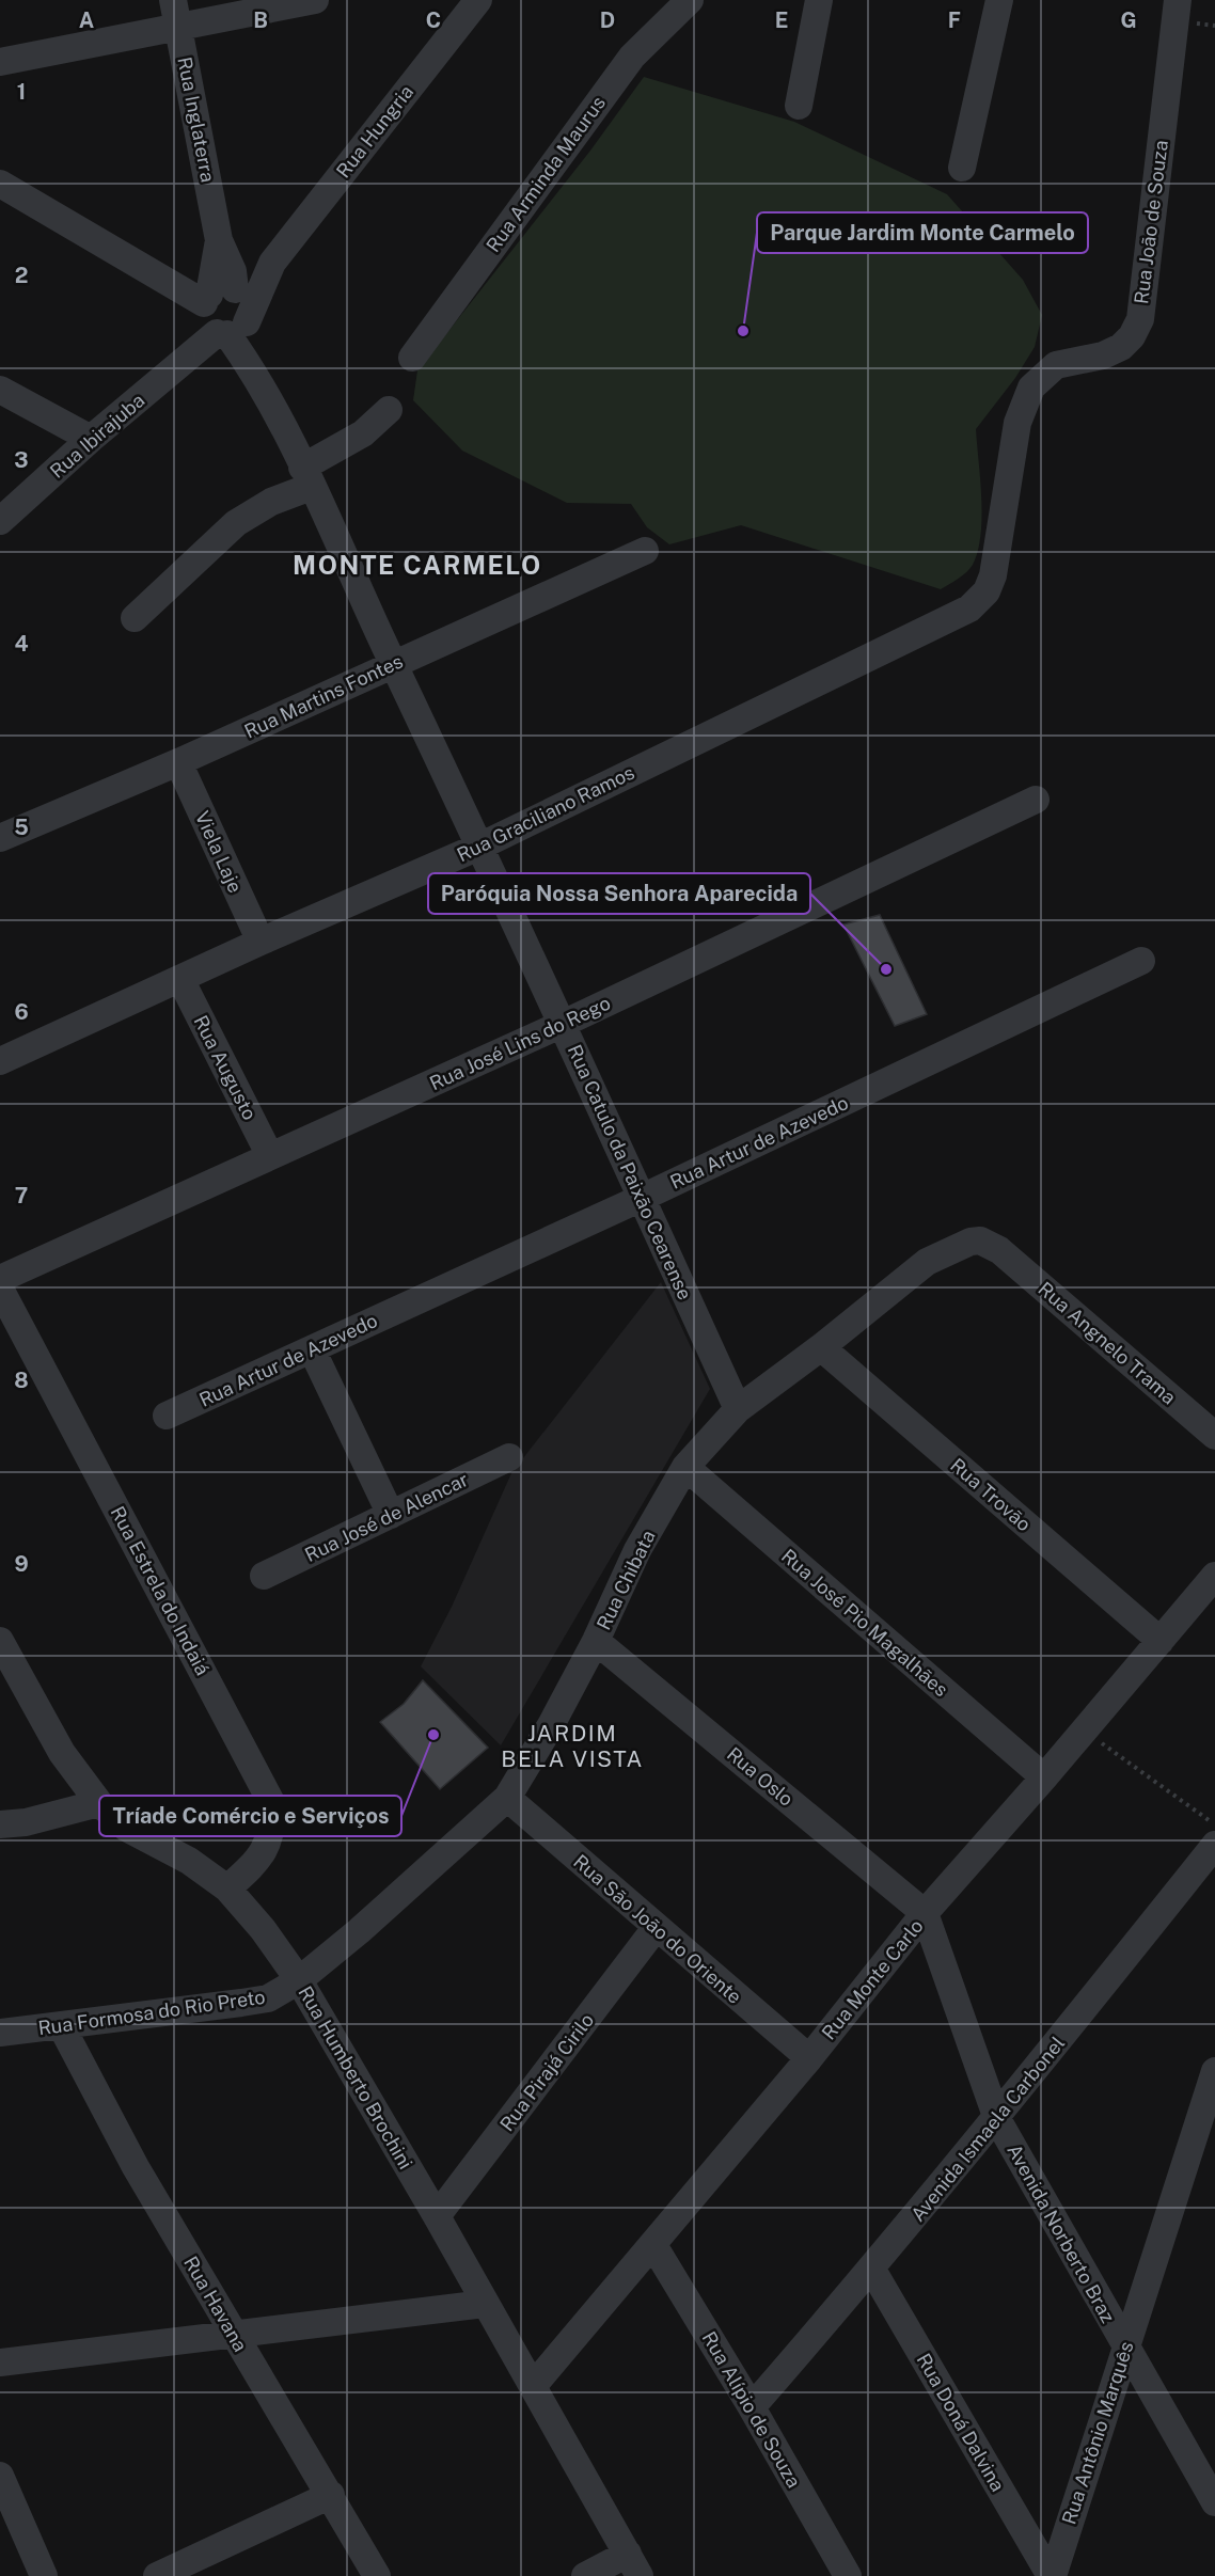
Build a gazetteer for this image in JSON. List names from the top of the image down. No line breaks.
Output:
{"streets":{"street":["Rua Inglaterra","Rua Hungria","Rua Arminda Maurus","Rua João de Souza","Rua Ibirajuba","Rua Martins Fontes","Rua Graciliano Ramos","Viela Laje","Rua José Lins do Rego","Rua Augusto","Rua Artur de Azevedo","Rua Catulo da Paixão Cearense","Rua Angnelo Trama","Rua Trovão","Rua José de Alencar","Rua Chibata","Rua Estrela do Indaiá","Rua José Pio Magalhães","Rua Oslo","Rua São João do Oriente","Rua Monte Carlo","Rua Formosa do Rio Preto","Rua Pirajá Cirilo","Rua Humberto Brochini","Avenida Ismaela Carbonel","Avenida Norberto Braz","Rua Havana","Rua Alípio de Souza","Rua Doná Dalvina","Rua Antônio Marquês"]},"crossings":[["Rua Inglaterra","Rua Hungria"],["Rua Inglaterra","Rua Ibirajuba"],["Rua Inglaterra","Rua Catulo da Paixão Cearense"],["Rua Hungria","Rua Ibirajuba"],["Rua Hungria","Rua Catulo da Paixão Cearense"],["Rua João de Souza","Rua Graciliano Ramos"],["Rua Ibirajuba","Rua Catulo da Paixão Cearense"],["Rua Martins Fontes","Viela Laje"],["Rua Martins Fontes","Rua Catulo da Paixão Cearense"],["Rua Graciliano Ramos","Viela Laje"],["Rua Graciliano Ramos","Rua Augusto"],["Rua Graciliano Ramos","Rua Catulo da Paixão Cearense"],["Rua José Lins do Rego","Rua Augusto"],["Rua José Lins do Rego","Rua Catulo da Paixão Cearense"],["Rua Artur de Azevedo","Rua Catulo da Paixão Cearense"],["Rua Catulo da Paixão Cearense","Rua Chibata"],["Rua Angnelo Trama","Rua Chibata"],["Rua Trovão","Rua Chibata"],["Rua Trovão","Rua Monte Carlo"],["Rua Chibata","Rua José Pio Magalhães"],["Rua Chibata","Rua Oslo"],["Rua Chibata","Rua São João do Oriente"],["Rua Chibata","Rua Formosa do Rio Preto"],["Rua Chibata","Rua Humberto Brochini"],["Rua Estrela do Indaiá","Rua Humberto Brochini"],["Rua José Pio Magalhães","Rua Monte Carlo"],["Rua Oslo","Rua Monte Carlo"],["Rua Oslo","Avenida Norberto Braz"],["Rua São João do Oriente","Rua Monte Carlo"],["Rua São João do Oriente","Rua Pirajá Cirilo"],["Rua Monte Carlo","Rua Humberto Brochini"],["Rua Monte Carlo","Avenida Norberto Braz"],["Rua Monte Carlo","Rua Alípio de Souza"],["Rua Formosa do Rio Preto","Rua Humberto Brochini"],["Rua Formosa do Rio Preto","Rua Havana"],["Rua Pirajá Cirilo","Rua Humberto Brochini"],["Avenida Ismaela Carbonel","Avenida Norberto Braz"],["Avenida Ismaela Carbonel","Rua Alípio de Souza"],["Avenida Ismaela Carbonel","Rua Doná Dalvina"],["Avenida Norberto Braz","Rua Antônio Marquês"],["Rua Doná Dalvina","Rua Antônio Marquês"]],"districts":["MONTE CARMELO","JARDIM BELA VISTA"],"places":["Parque Jardim Monte Carmelo","Paróquia Nossa Senhora Aparecida","Tríade Comércio e Serviços"],"grid":{"columns":["A","B","C","D","E","F","G"],"rows":["1","2","3","4","5","6","7","8","9"]}}
